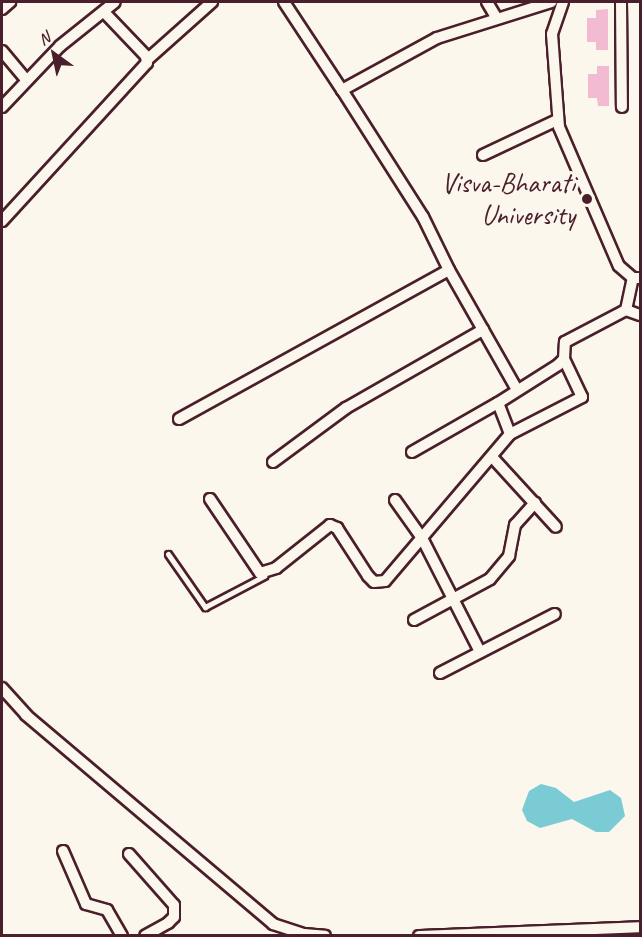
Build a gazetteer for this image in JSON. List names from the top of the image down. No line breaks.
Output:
{"places":["Visva-Bharati University"],"north":"top left"}
